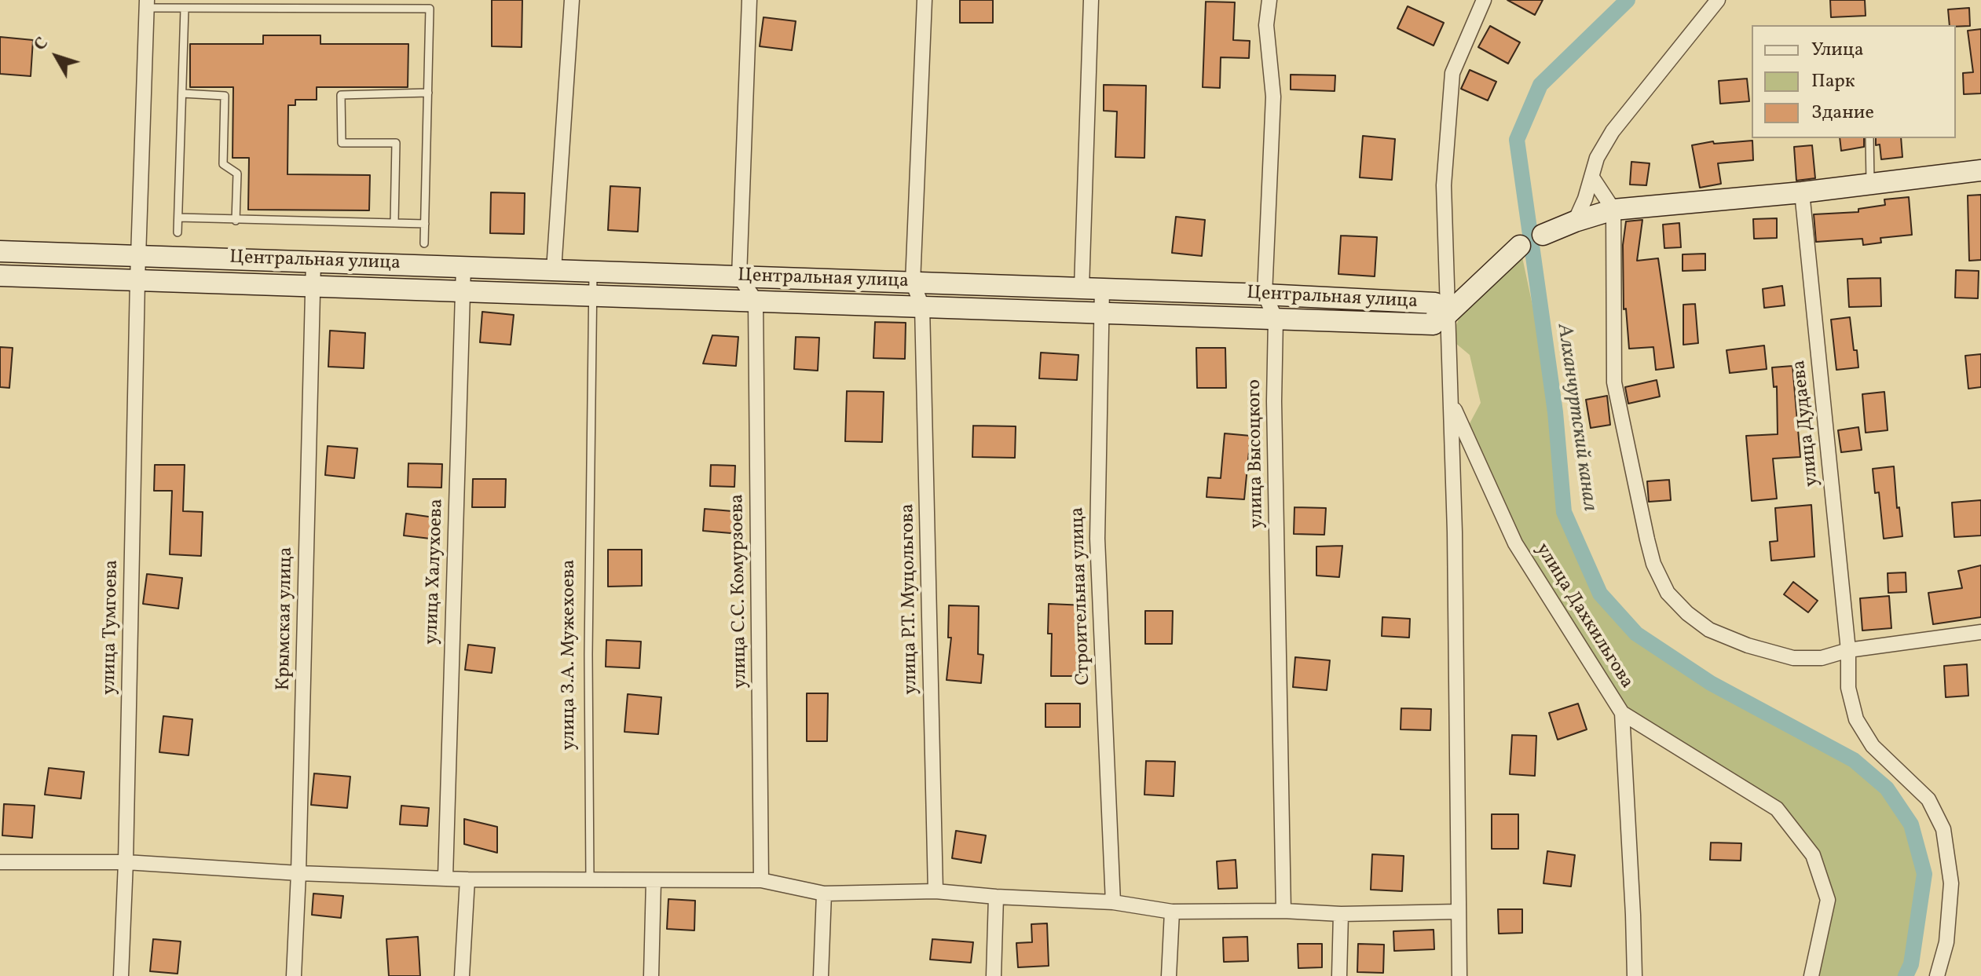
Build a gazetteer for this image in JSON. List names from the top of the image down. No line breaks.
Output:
{"streets":{"street":["Центральная улица","улица Дудаева","улица Высоцкого","улица Халухоева","улица С.С. Комурзоева","Строительная улица","улица Р.Т. Муцольгова","улица Дахкильгова","Крымская улица","улица Тумгоева"],"lane":["улица З.А. Мужехоева"]},"crossings":[["Центральная улица","улица Высоцкого"],["Центральная улица","улица Халухоева"],["Центральная улица","улица С.С. Комурзоева"],["Центральная улица","Строительная улица"],["Центральная улица","улица Р.Т. Муцольгова"],["Центральная улица","Крымская улица"],["Центральная улица","улица Тумгоева"],["Центральная улица","улица З.А. Мужехоева"]],"water":["Алханчуртский канал"],"legend":["Улица","Парк","Здание"],"north":"top left"}
